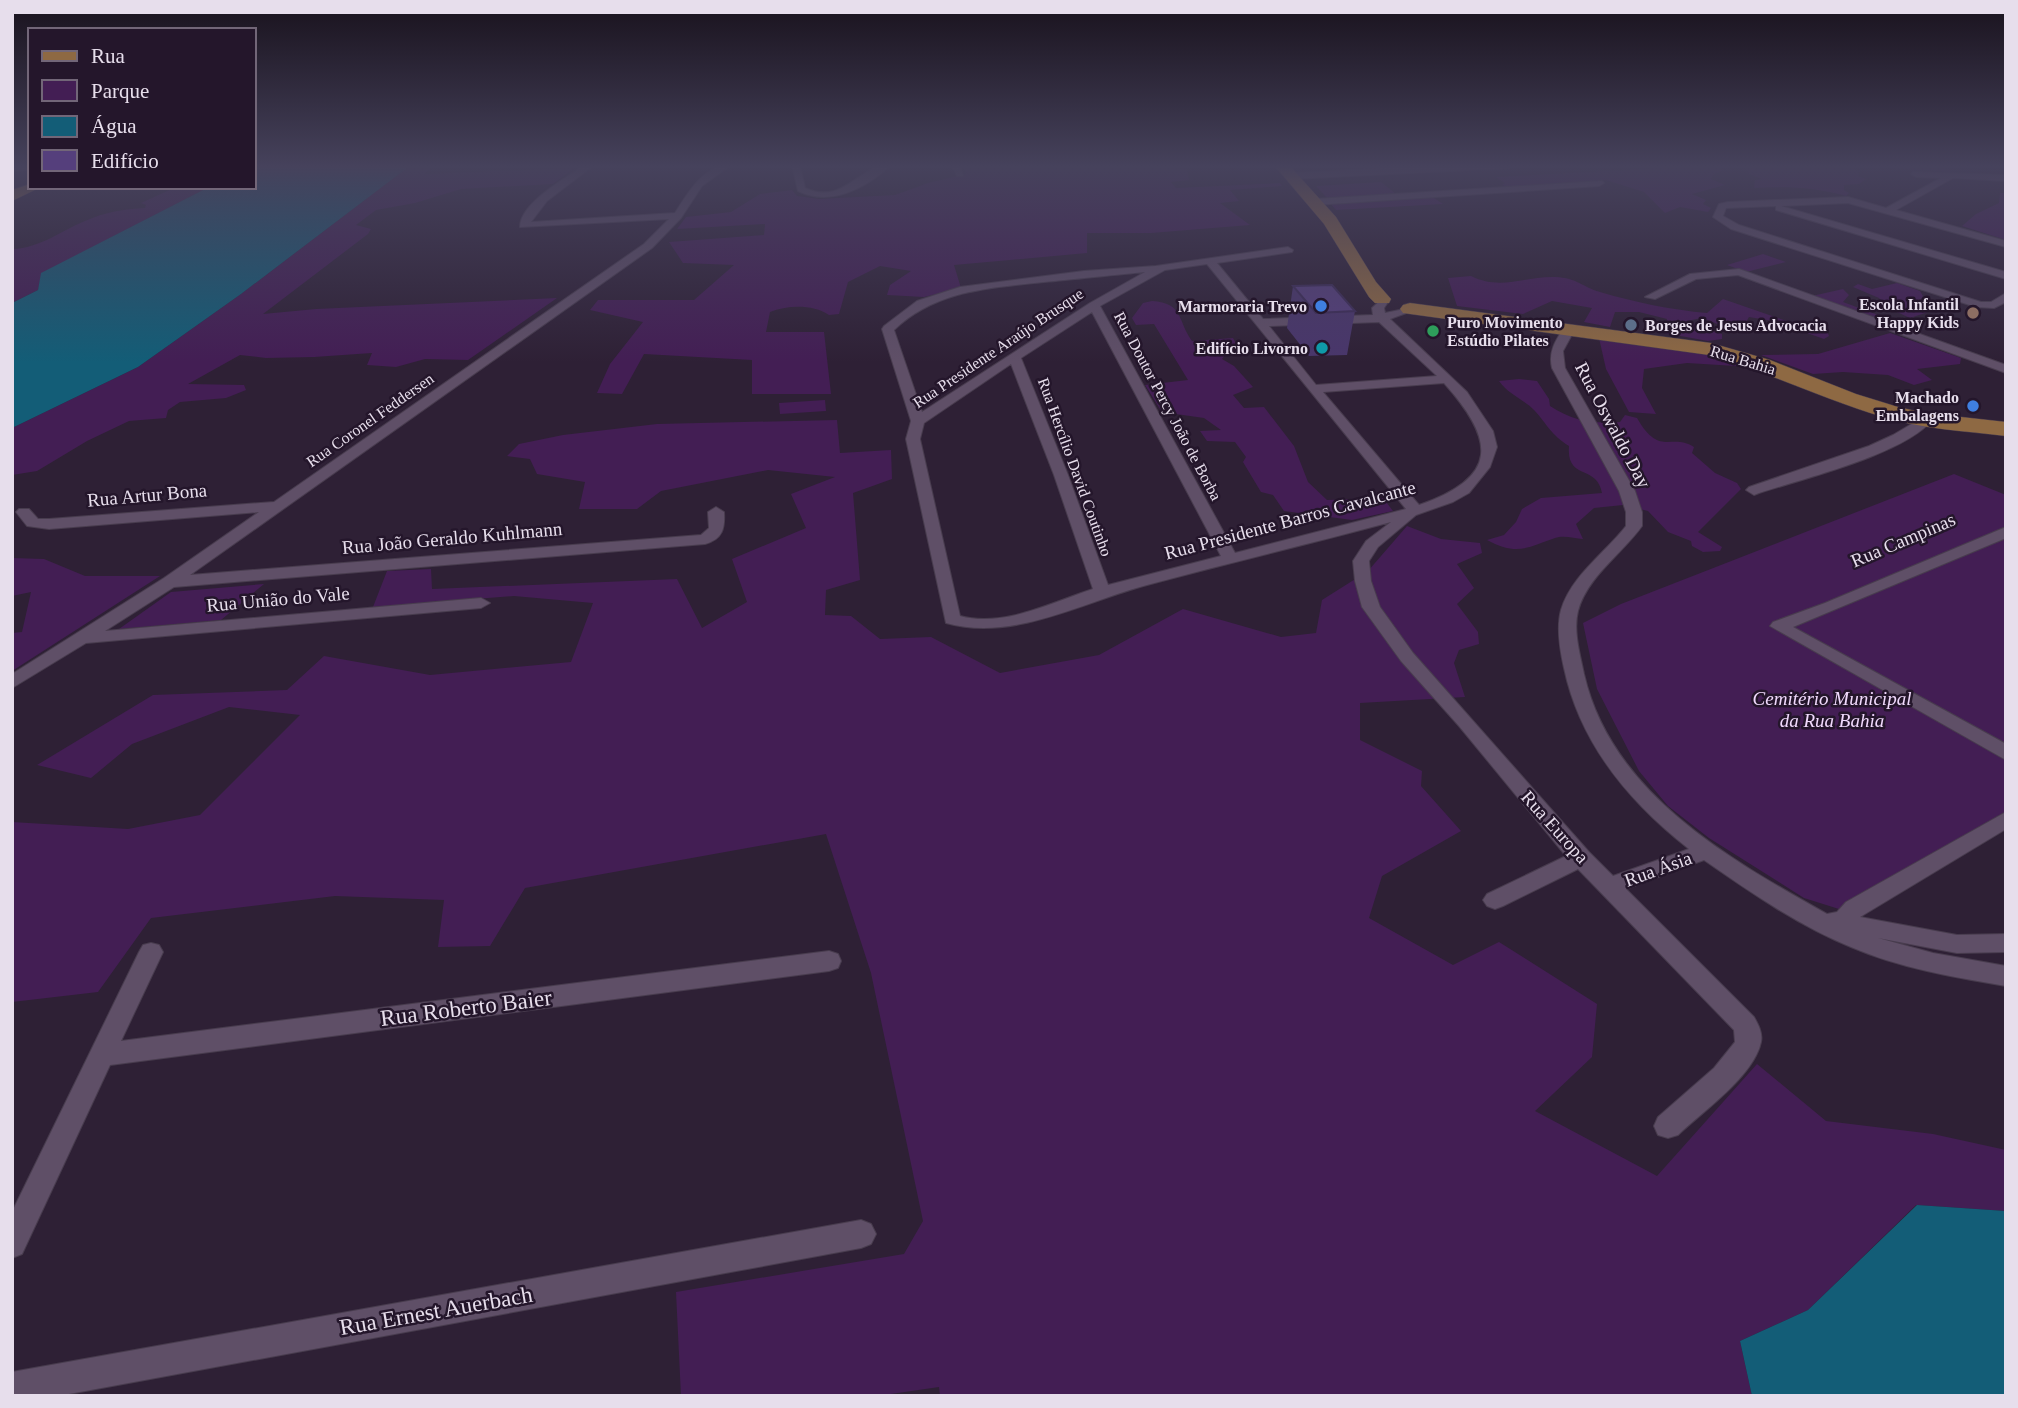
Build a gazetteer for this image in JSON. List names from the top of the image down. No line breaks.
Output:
{"streets":{"main road":["Rua Bahia"],"street":["Rua Presidente Araújo Brusque","Rua Doutor Percy João de Borba","Rua Coronel Feddersen","Rua Oswaldo Day","Rua Hercílio David Coutinho","Rua Artur Bona","Rua Presidente Barros Cavalcante","Rua João Geraldo Kuhlmann","Rua Campinas","Rua União do Vale","Rua Europa","Rua Ásia","Rua Roberto Baier","Rua Ernest Auerbach"]},"crossings":[["Rua Presidente Araújo Brusque","Rua Doutor Percy João de Borba"],["Rua Presidente Araújo Brusque","Rua Hercílio David Coutinho"],["Rua Presidente Araújo Brusque","Rua Presidente Barros Cavalcante"],["Rua Bahia","Rua Oswaldo Day"],["Rua Bahia","Rua Presidente Barros Cavalcante"],["Rua Doutor Percy João de Borba","Rua Presidente Barros Cavalcante"],["Rua Coronel Feddersen","Rua Artur Bona"],["Rua Coronel Feddersen","Rua João Geraldo Kuhlmann"],["Rua Coronel Feddersen","Rua União do Vale"],["Rua Oswaldo Day","Rua Ásia"],["Rua Hercílio David Coutinho","Rua Presidente Barros Cavalcante"],["Rua Presidente Barros Cavalcante","Rua Europa"],["Rua Europa","Rua Ásia"]],"parks":["Cemitério Municipal da Rua Bahia"],"places":["Marmoraria Trevo","Escola Infantil Happy Kids","Borges de Jesus Advocacia","Puro Movimento Estúdio Pilates","Edifício Livorno","Machado Embalagens"],"legend":["Rua","Parque","Água","Edifício"]}
